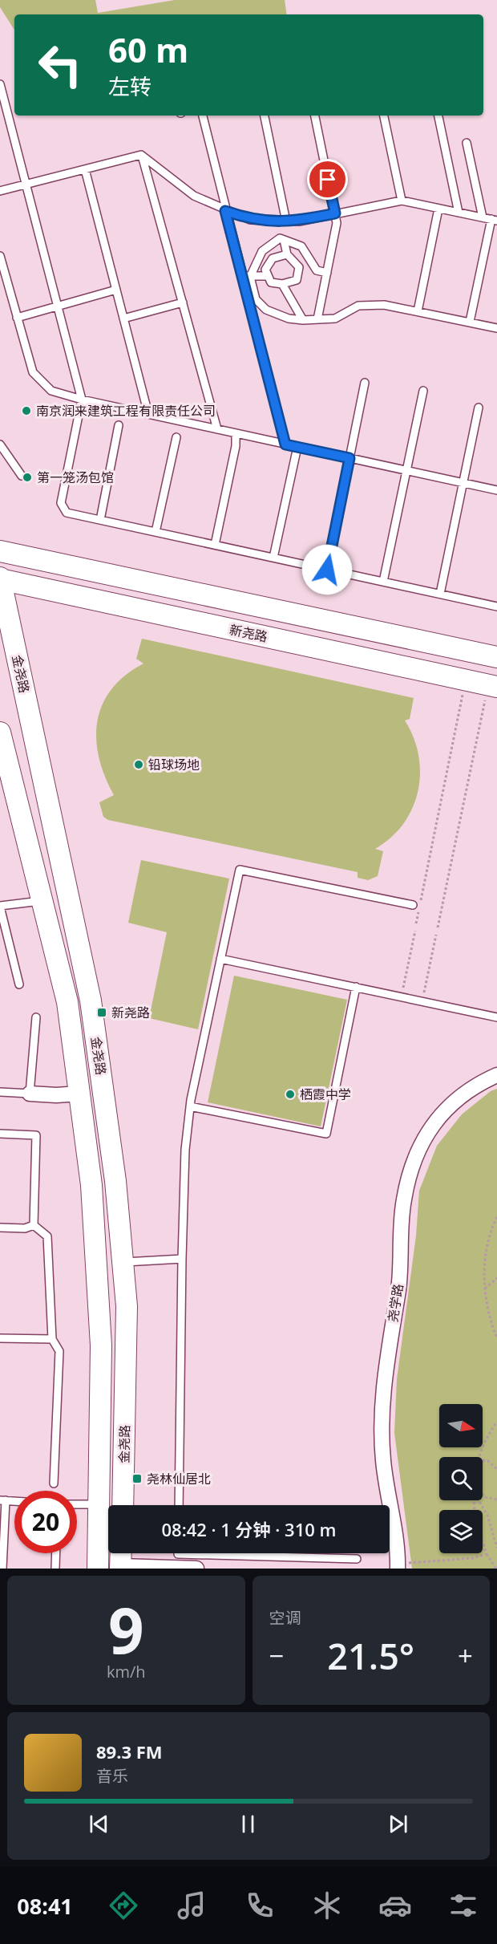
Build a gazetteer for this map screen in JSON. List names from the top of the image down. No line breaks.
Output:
{"streets":{"main road":["新尧路","金尧路"],"street":["尧学路"]},"crossings":[["新尧路","金尧路"]],"places":{"other":["南京润来建筑工程有限责任公司","第一笼汤包馆","铅球场地","栖霞中学"],"transit":["新尧路","尧林仙居北"]},"north":"right","page":{"turn":["60 m","左转"],"limit":"20","trip":"08:42 · 1 分钟 · 310 m","tile":[["9","km/h"],"空调"],"heat":["−","21.5°","+"],"song":["89.3 FM","音乐"],"tabs":"08:41"}}
